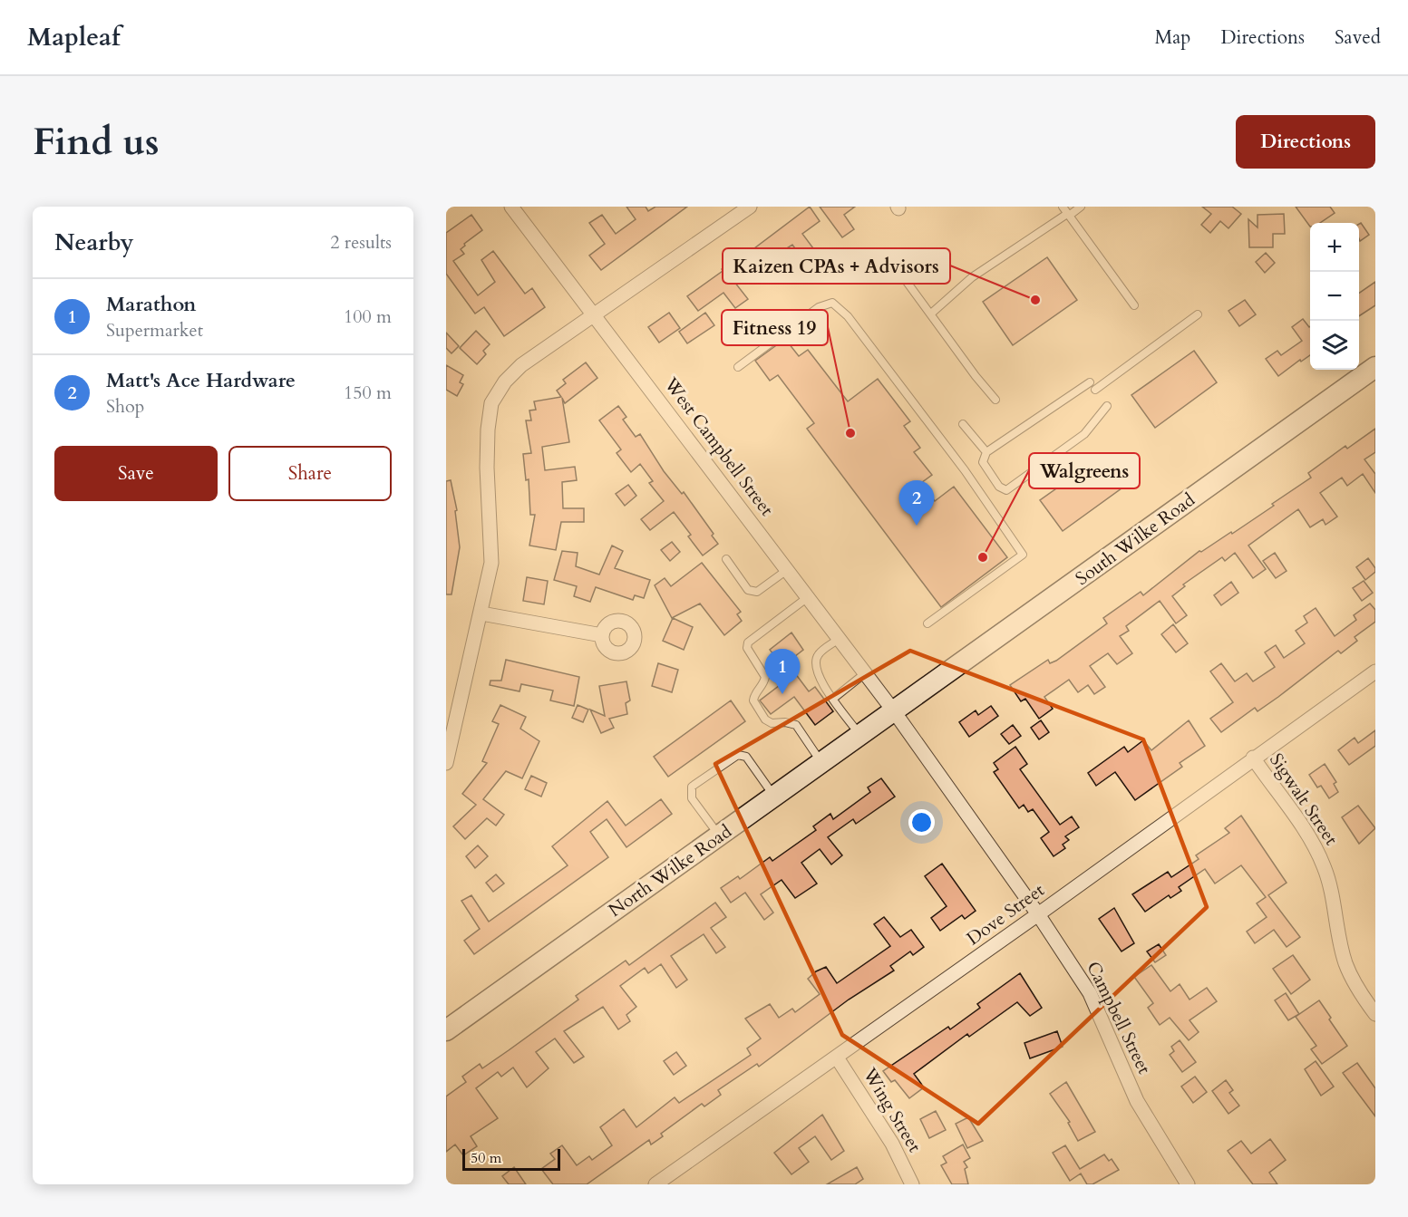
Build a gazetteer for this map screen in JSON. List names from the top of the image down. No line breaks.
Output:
{"streets":{"main road":["South Wilke Road","North Wilke Road"],"street":["West Campbell Street","Sigwalt Street","Dove Street","Campbell Street","Wing Street"]},"crossings":[["West Campbell Street","South Wilke Road"],["West Campbell Street","North Wilke Road"],["West Campbell Street","Campbell Street"],["South Wilke Road","North Wilke Road"],["South Wilke Road","Campbell Street"],["Sigwalt Street","Dove Street"],["North Wilke Road","Campbell Street"],["Dove Street","Campbell Street"],["Dove Street","Wing Street"]],"places":["Kaizen CPAs + Advisors","Fitness 19","Walgreens"],"scale_bar":"50 m","page":{"header":"Mapleaf","nav":["Map","Directions","Saved"],"buttons":["Directions",["Save","Share"]],"title":"Find us","heading":["Nearby","2 results"],"map_buttons":["+","−"],"list":[{"mark":"1","name":"Marathon","note":"Supermarket","value":"100 m"},{"mark":"2","name":"Matt's Ace Hardware","note":"Shop","value":"150 m"}],"pins":["2","1"],"scale":"50 m"}}
